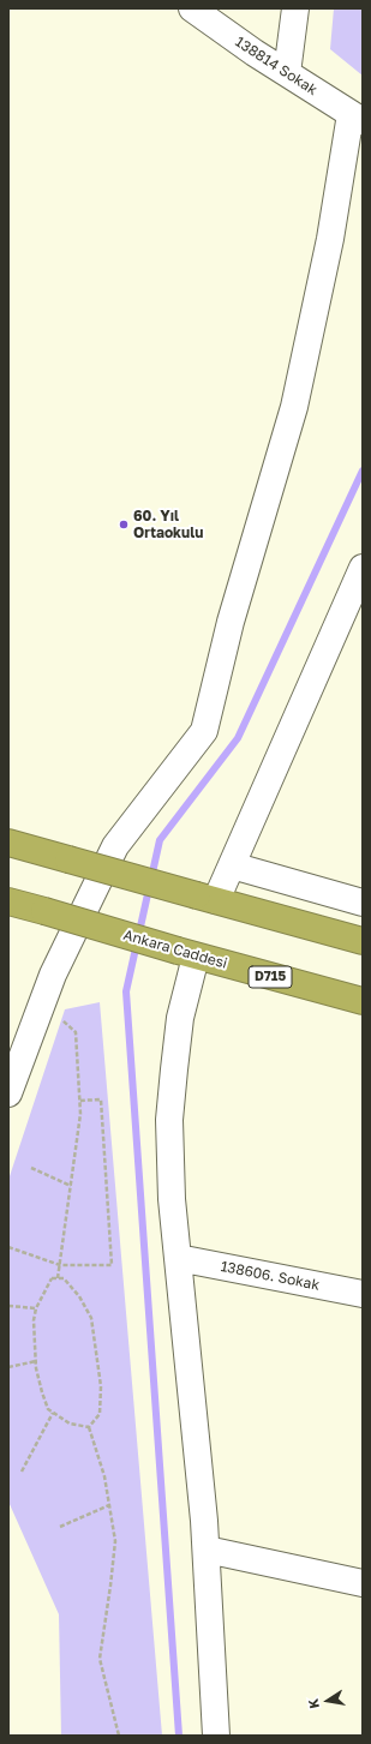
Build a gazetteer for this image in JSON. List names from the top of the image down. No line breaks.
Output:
{"streets":{"highway":["Ankara Caddesi","D715"],"street":["138814 Sokak","138606. Sokak"]},"places":["60. Yıl Ortaokulu"],"north":"left"}
